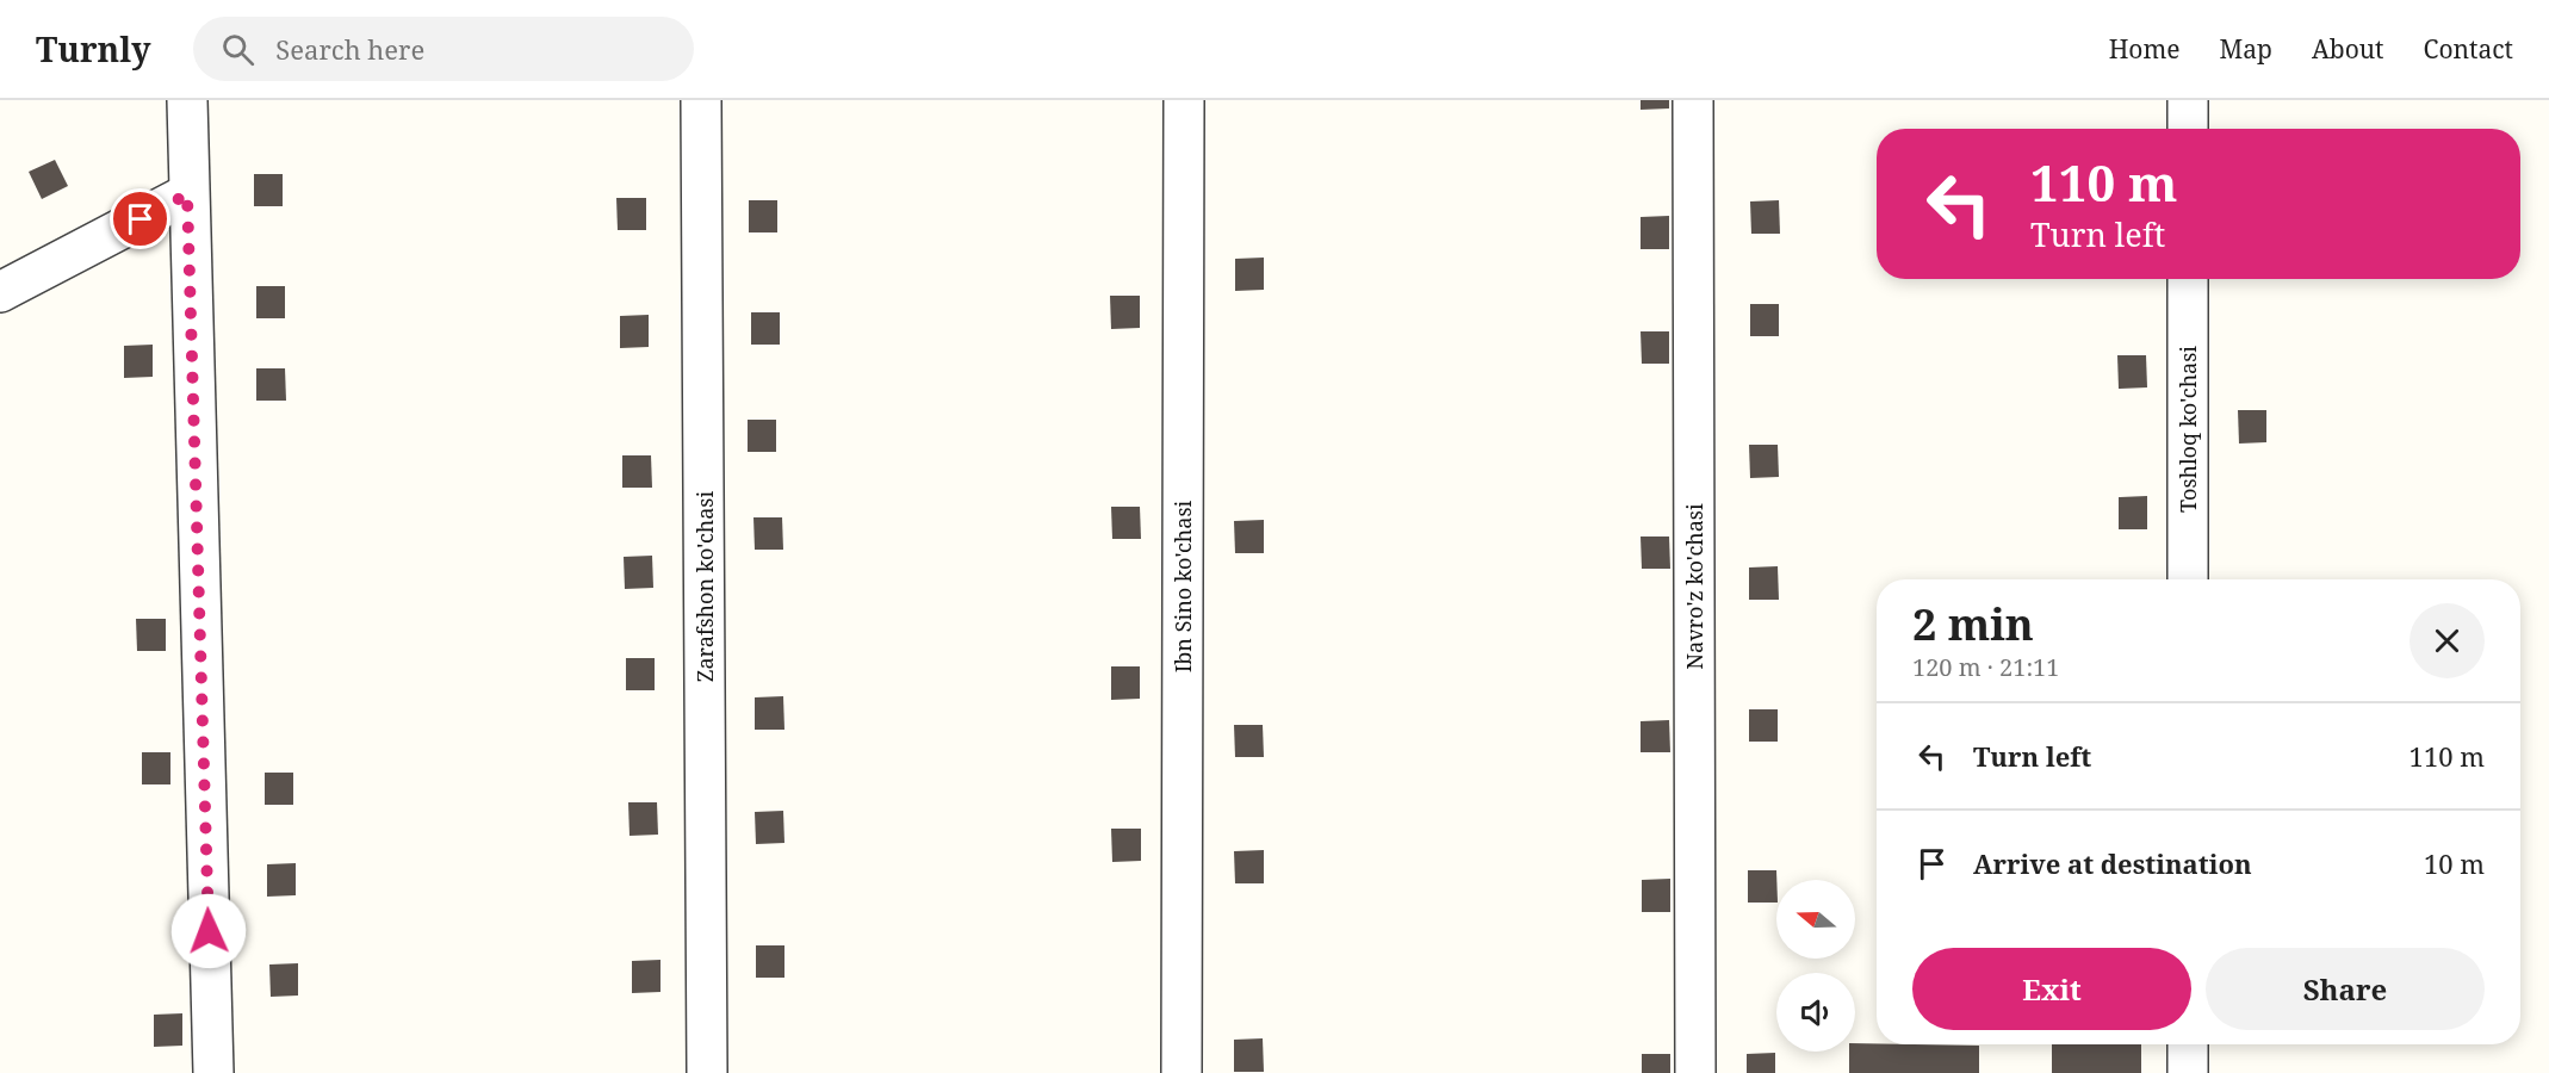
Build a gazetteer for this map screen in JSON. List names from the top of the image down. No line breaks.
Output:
{"streets":{"street":["Toshloq ko'chasi","Zarafshon ko'chasi","Ibn Sino ko'chasi","Navro'z ko'chasi"]},"north":"left","page":{"header":"Turnly","search":"Search here","nav":["Home","Map","About","Contact"],"turn":["110 m","Turn left"],"heading":["2 min","120 m · 21:11"],"list":[{"name":"Turn left","value":"110 m"},{"name":"Arrive at destination","value":"10 m"}],"buttons":["Exit","Share"]}}
